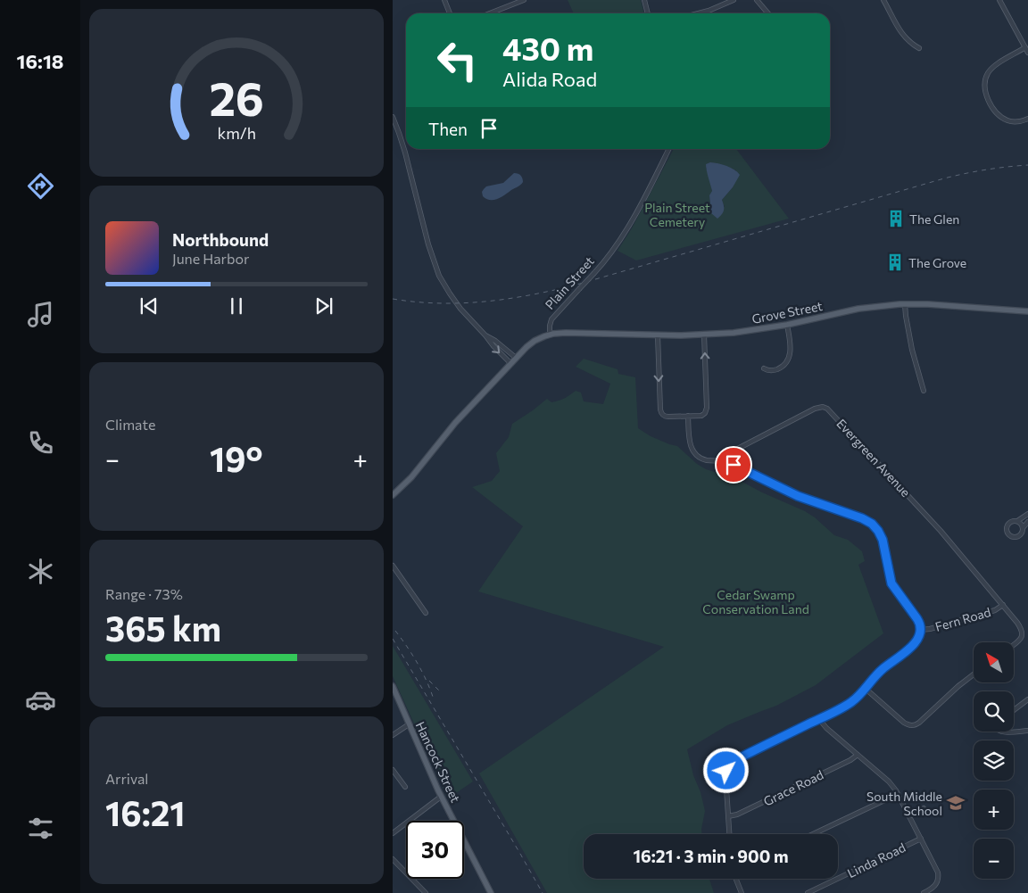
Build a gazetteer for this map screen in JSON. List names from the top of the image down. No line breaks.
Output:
{"streets":{"main road":["Grove Street","Hancock Street"],"street":["Plain Street","Evergreen Avenue","Fern Road","Grace Road","Linda Road"]},"crossings":[["Plain Street","Grove Street"],["Evergreen Avenue","Fern Road"]],"parks":["Plain Street Cemetery","Cedar Swamp Conservation Land"],"places":{"building":["The Glen","The Grove"],"school or university":["South Middle School"]},"north":"top left","page":{"tabs":"16:18","turn":["430 m","Alida Road"],"then":"Then","song":["Northbound","June Harbor"],"tile":["Climate",["Range · 73%","365 km"],["Arrival","16:21"]],"heat":["−","19°","+"],"map_buttons":["+","−"],"limit":"30","trip":"16:21 · 3 min · 900 m","gauge":["26","km/h"]}}
